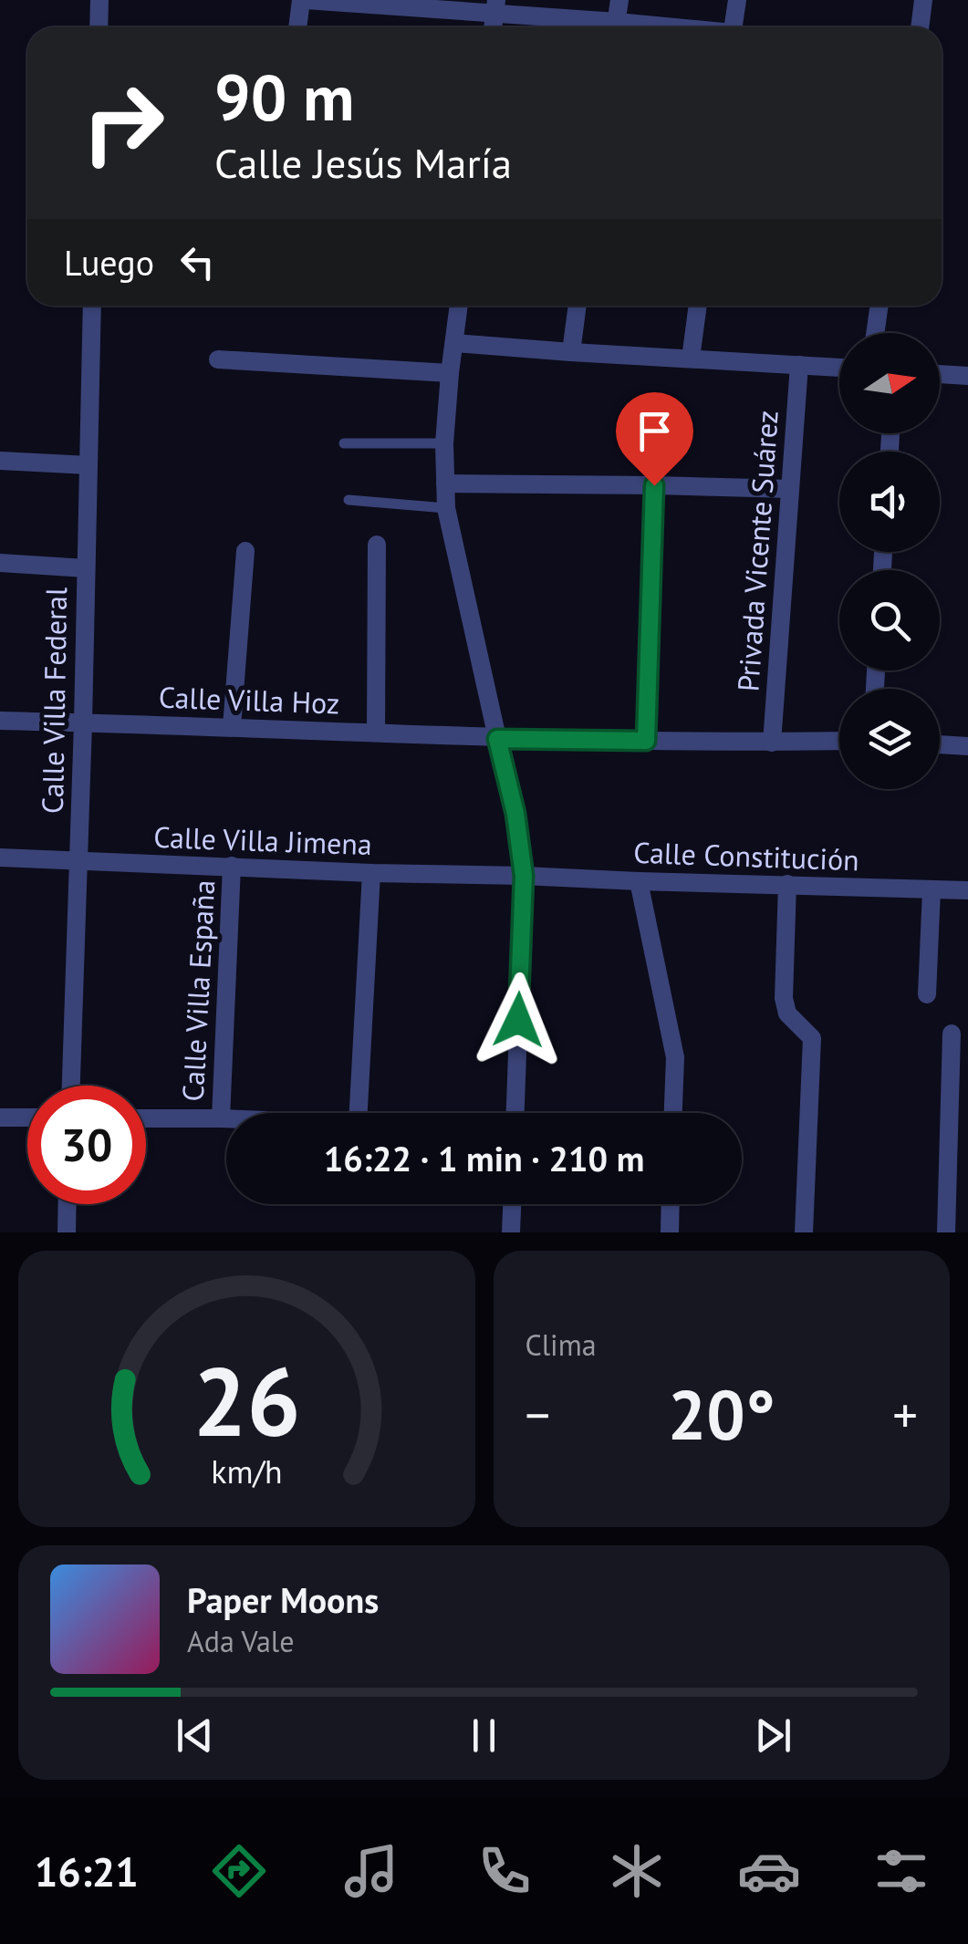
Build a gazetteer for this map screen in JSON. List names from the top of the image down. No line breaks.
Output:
{"streets":{"street":["Privada Vicente Suárez","Calle Villa Federal","Calle Villa Hoz","Calle Villa Jimena","Calle Constitución","Calle Villa España"]},"crossings":[["Privada Vicente Suárez","Calle Villa Hoz"],["Calle Villa Federal","Calle Villa Hoz"],["Calle Villa Federal","Calle Villa Jimena"],["Calle Villa Jimena","Calle Constitución"],["Calle Villa Jimena","Calle Villa España"]],"north":"right","page":{"turn":["90 m","Calle Jesús María"],"then":"Luego","limit":"30","trip":"16:22 · 1 min · 210 m","tile":"Clima","heat":["−","20°","+"],"song":["Paper Moons","Ada Vale"],"tabs":"16:21","gauge":["26","km/h"]}}
